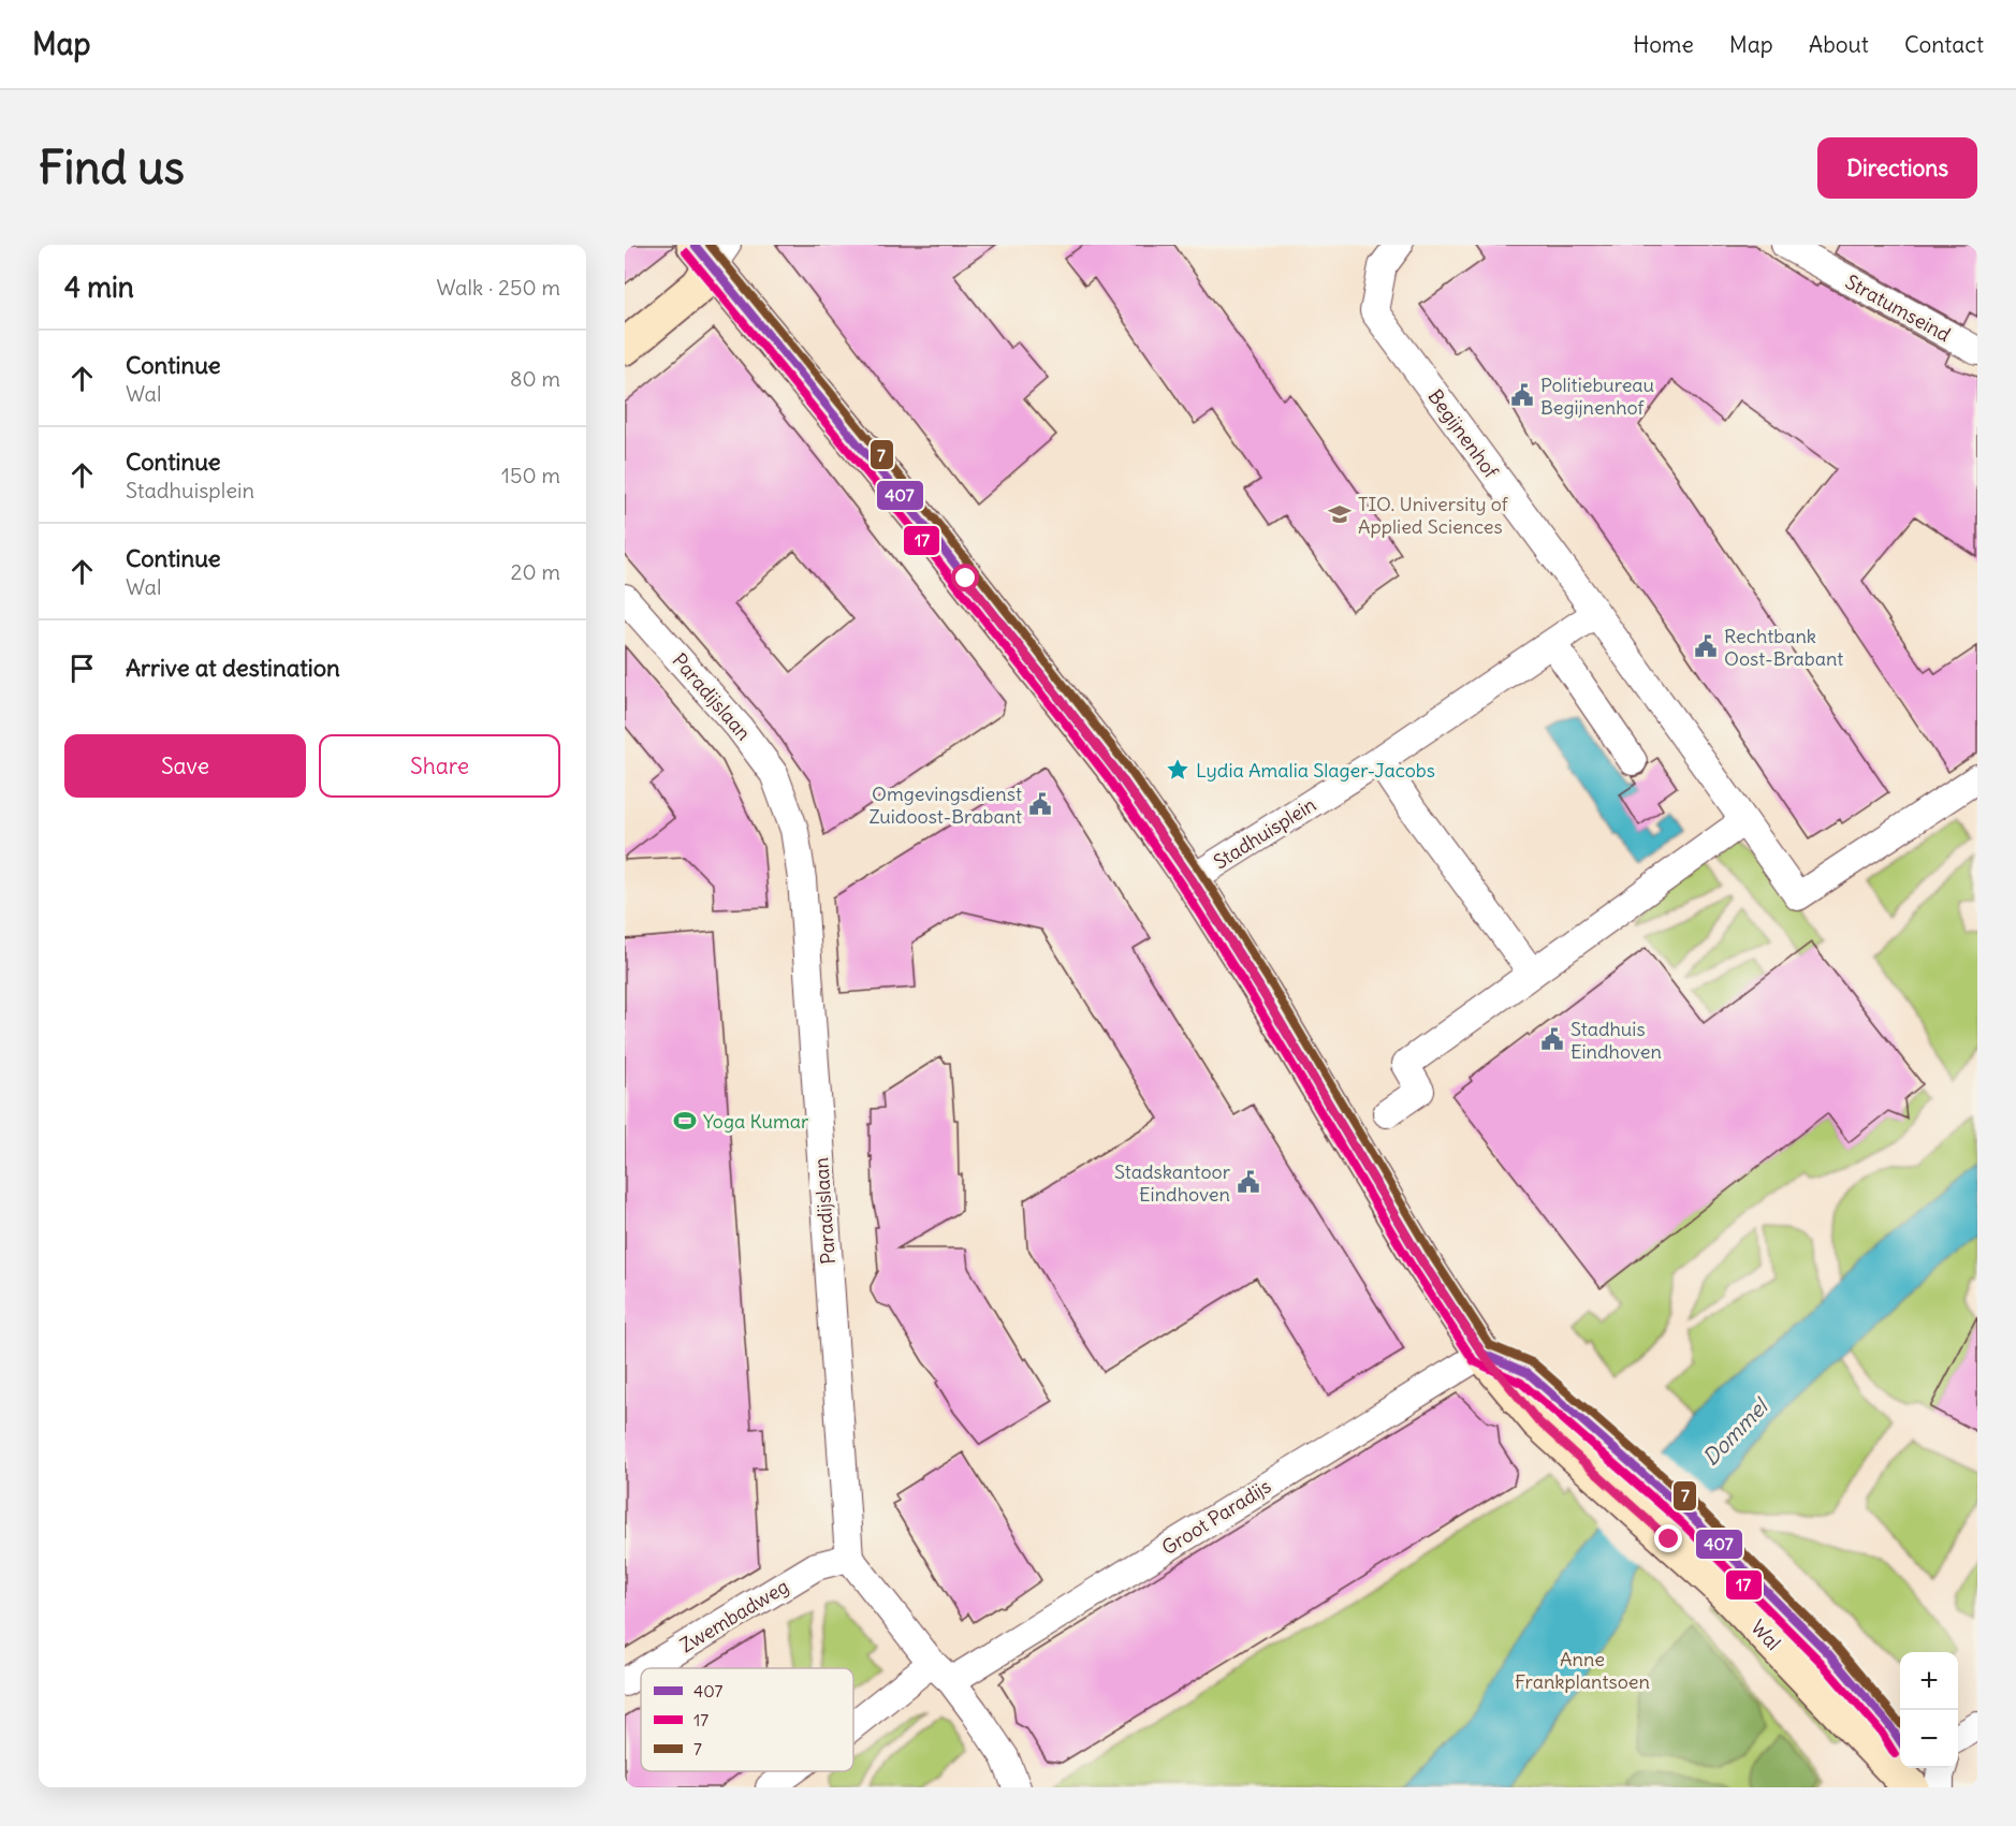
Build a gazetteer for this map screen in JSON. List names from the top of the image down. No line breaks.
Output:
{"streets":{"street":["Stratumseind","Begijnenhof","Paradijslaan","Stadhuisplein","Groot Paradijs","Zwembadweg","Wal"]},"crossings":[["Begijnenhof","Stadhuisplein"],["Paradijslaan","Zwembadweg"],["Stadhuisplein","Groot Paradijs"],["Stadhuisplein","Wal"]],"water":["Dommel"],"parks":["Anne Frankplantsoen"],"places":{"public building":["Politiebureau Begijnenhof","Rechtbank Oost-Brabant","Omgevingsdienst Zuidoost-Brabant","Stadhuis Eindhoven","Stadskantoor Eindhoven"],"school or university":["TIO. University of Applied Sciences"],"place":["Lydia Amalia Slager-Jacobs"],"sports":["Yoga Kumar"]},"lines":["transit line 407","transit line 7","transit line 17"],"legend":["407","17","7"],"page":{"header":"Map","nav":["Home","Map","About","Contact"],"buttons":["Directions",["Save","Share"]],"title":"Find us","heading":["4 min","Walk · 250 m"],"list":[["Continue","Wal","80 m"],["Continue","Stadhuisplein","150 m"],["Continue","Wal","20 m"],"Arrive at destination"],"map_buttons":["+","−"]}}
